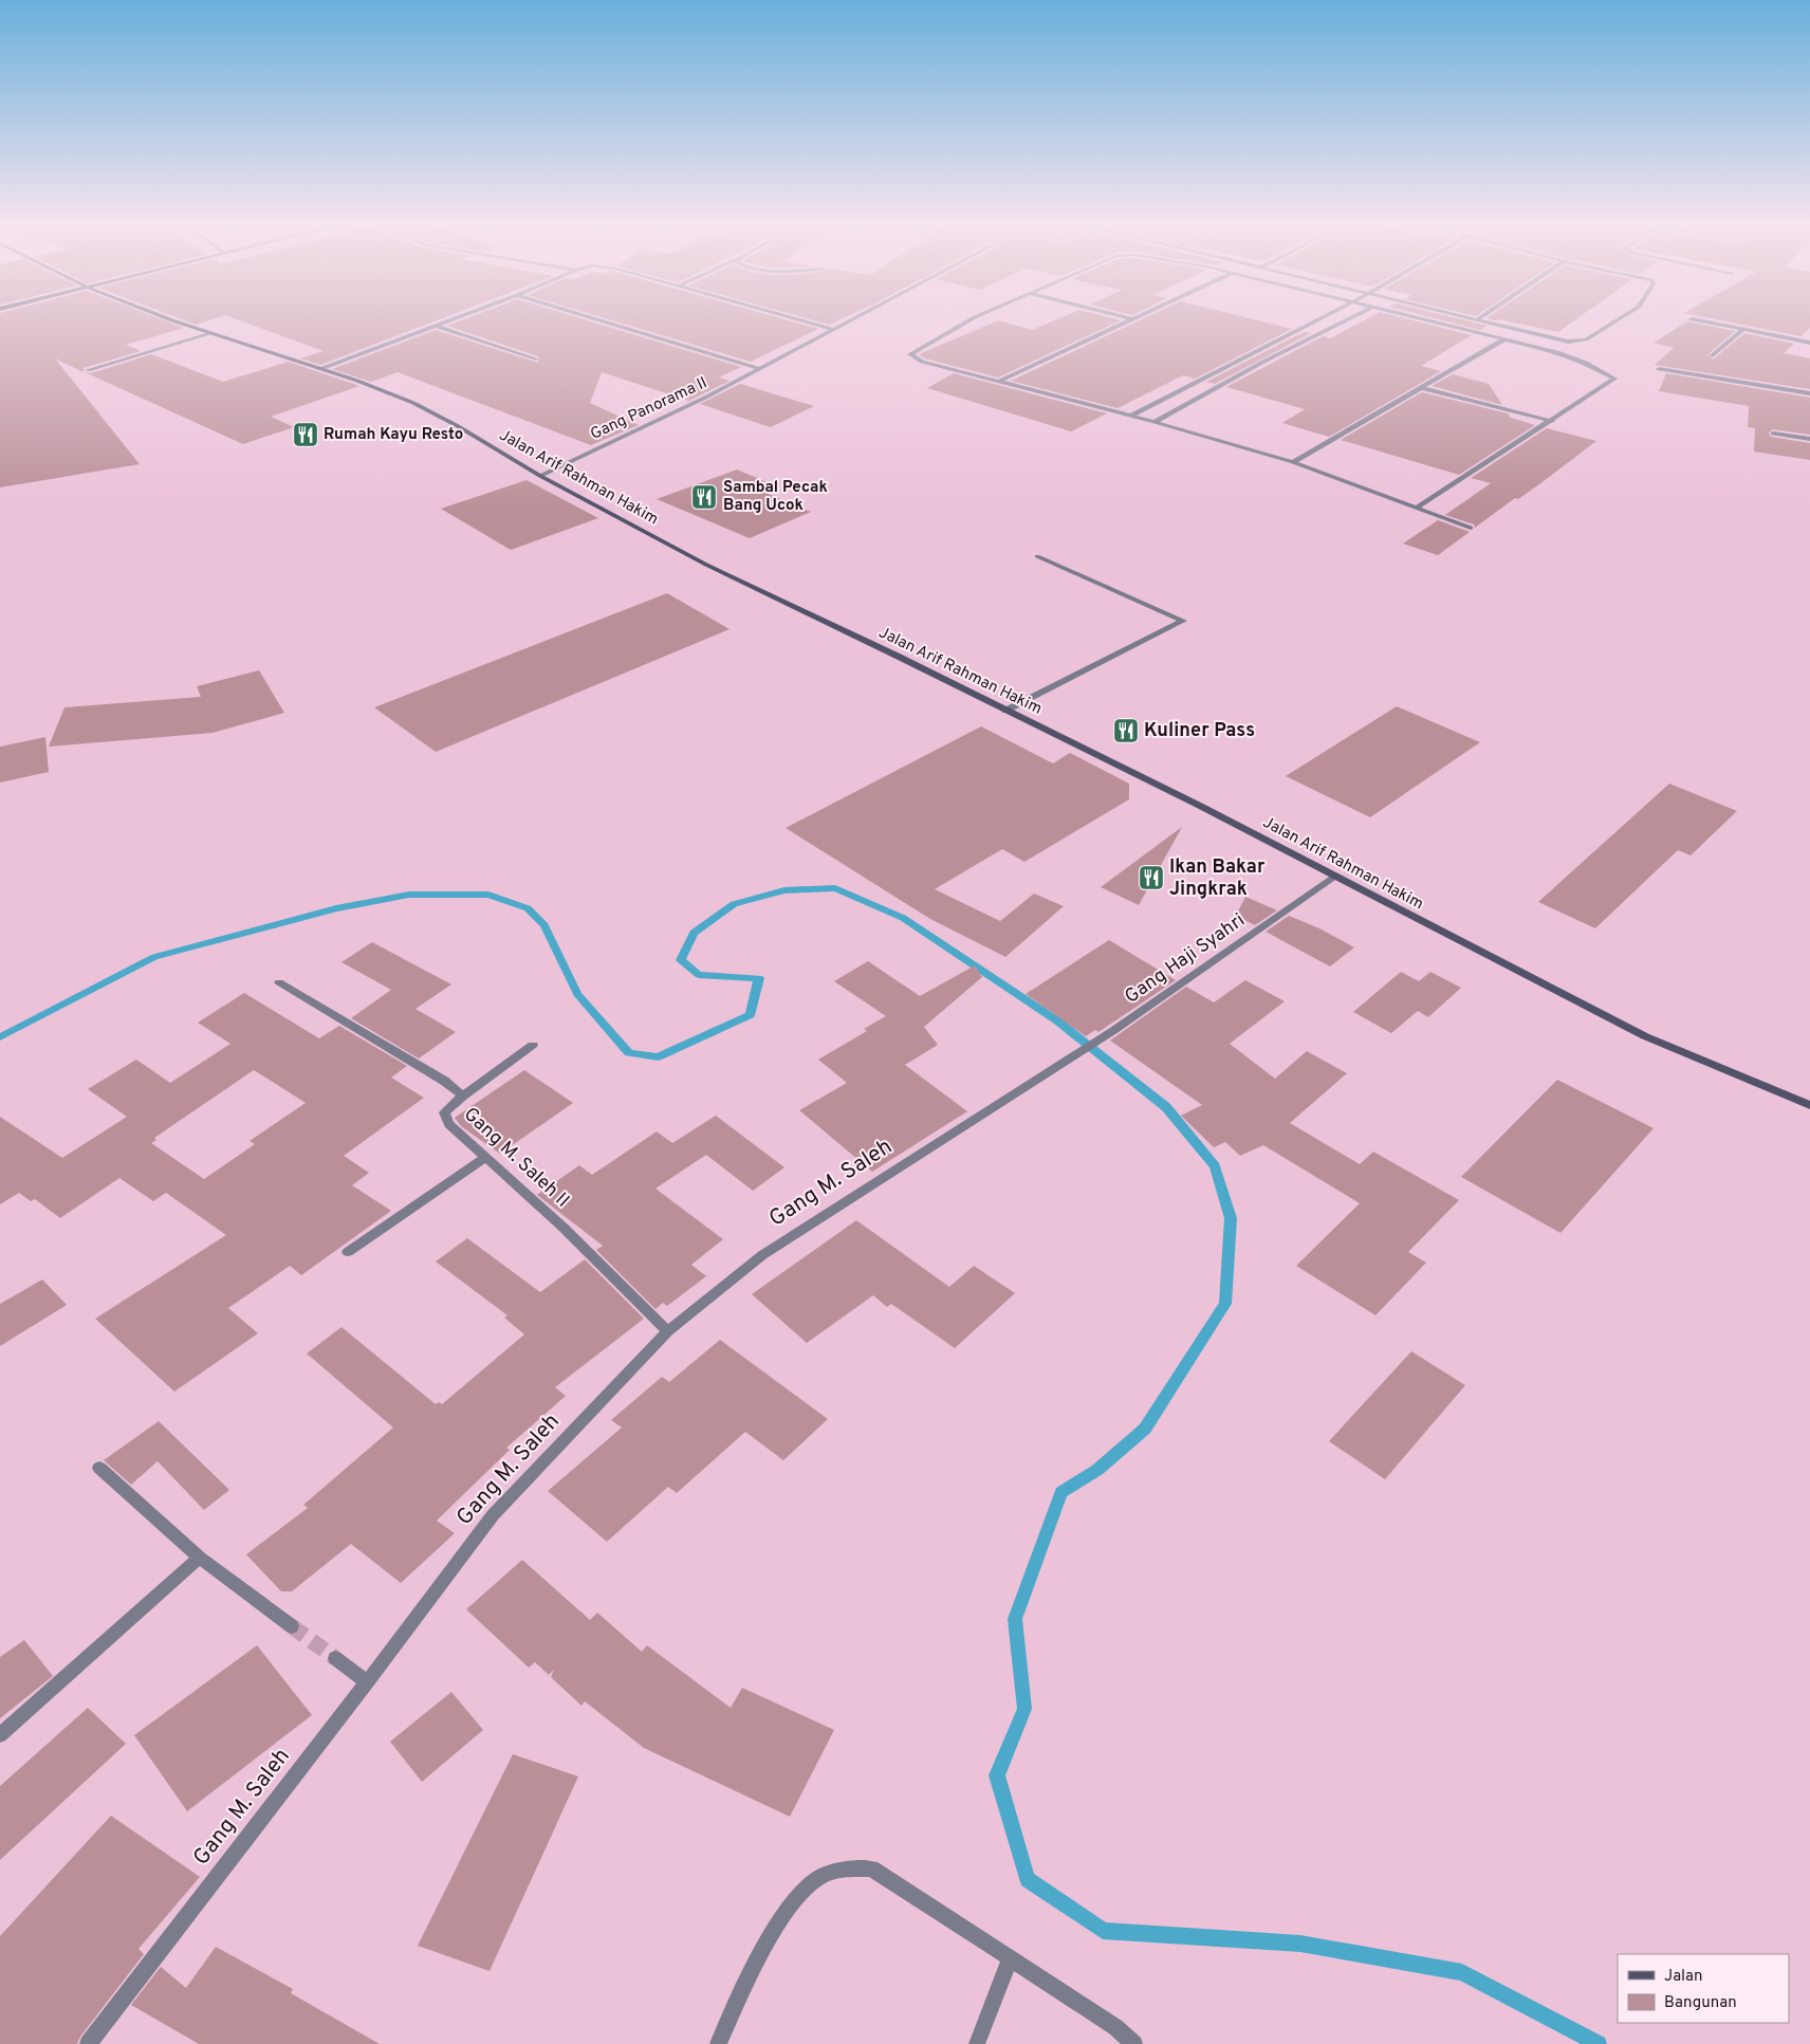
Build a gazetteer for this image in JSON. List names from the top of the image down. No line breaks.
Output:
{"streets":{"street":["Gang Panorama II","Jalan Arif Rahman Hakim","Gang Haji Syahri","Gang M. Saleh II","Gang M. Saleh"]},"crossings":[["Gang Panorama II","Jalan Arif Rahman Hakim"],["Jalan Arif Rahman Hakim","Gang Haji Syahri"],["Gang Haji Syahri","Gang M. Saleh"],["Gang M. Saleh II","Gang M. Saleh"]],"places":{"restaurant":["Rumah Kayu Resto","Sambal Pecak Bang Ucok","Kuliner Pass","Ikan Bakar Jingkrak"]},"legend":["Jalan","Bangunan"]}
